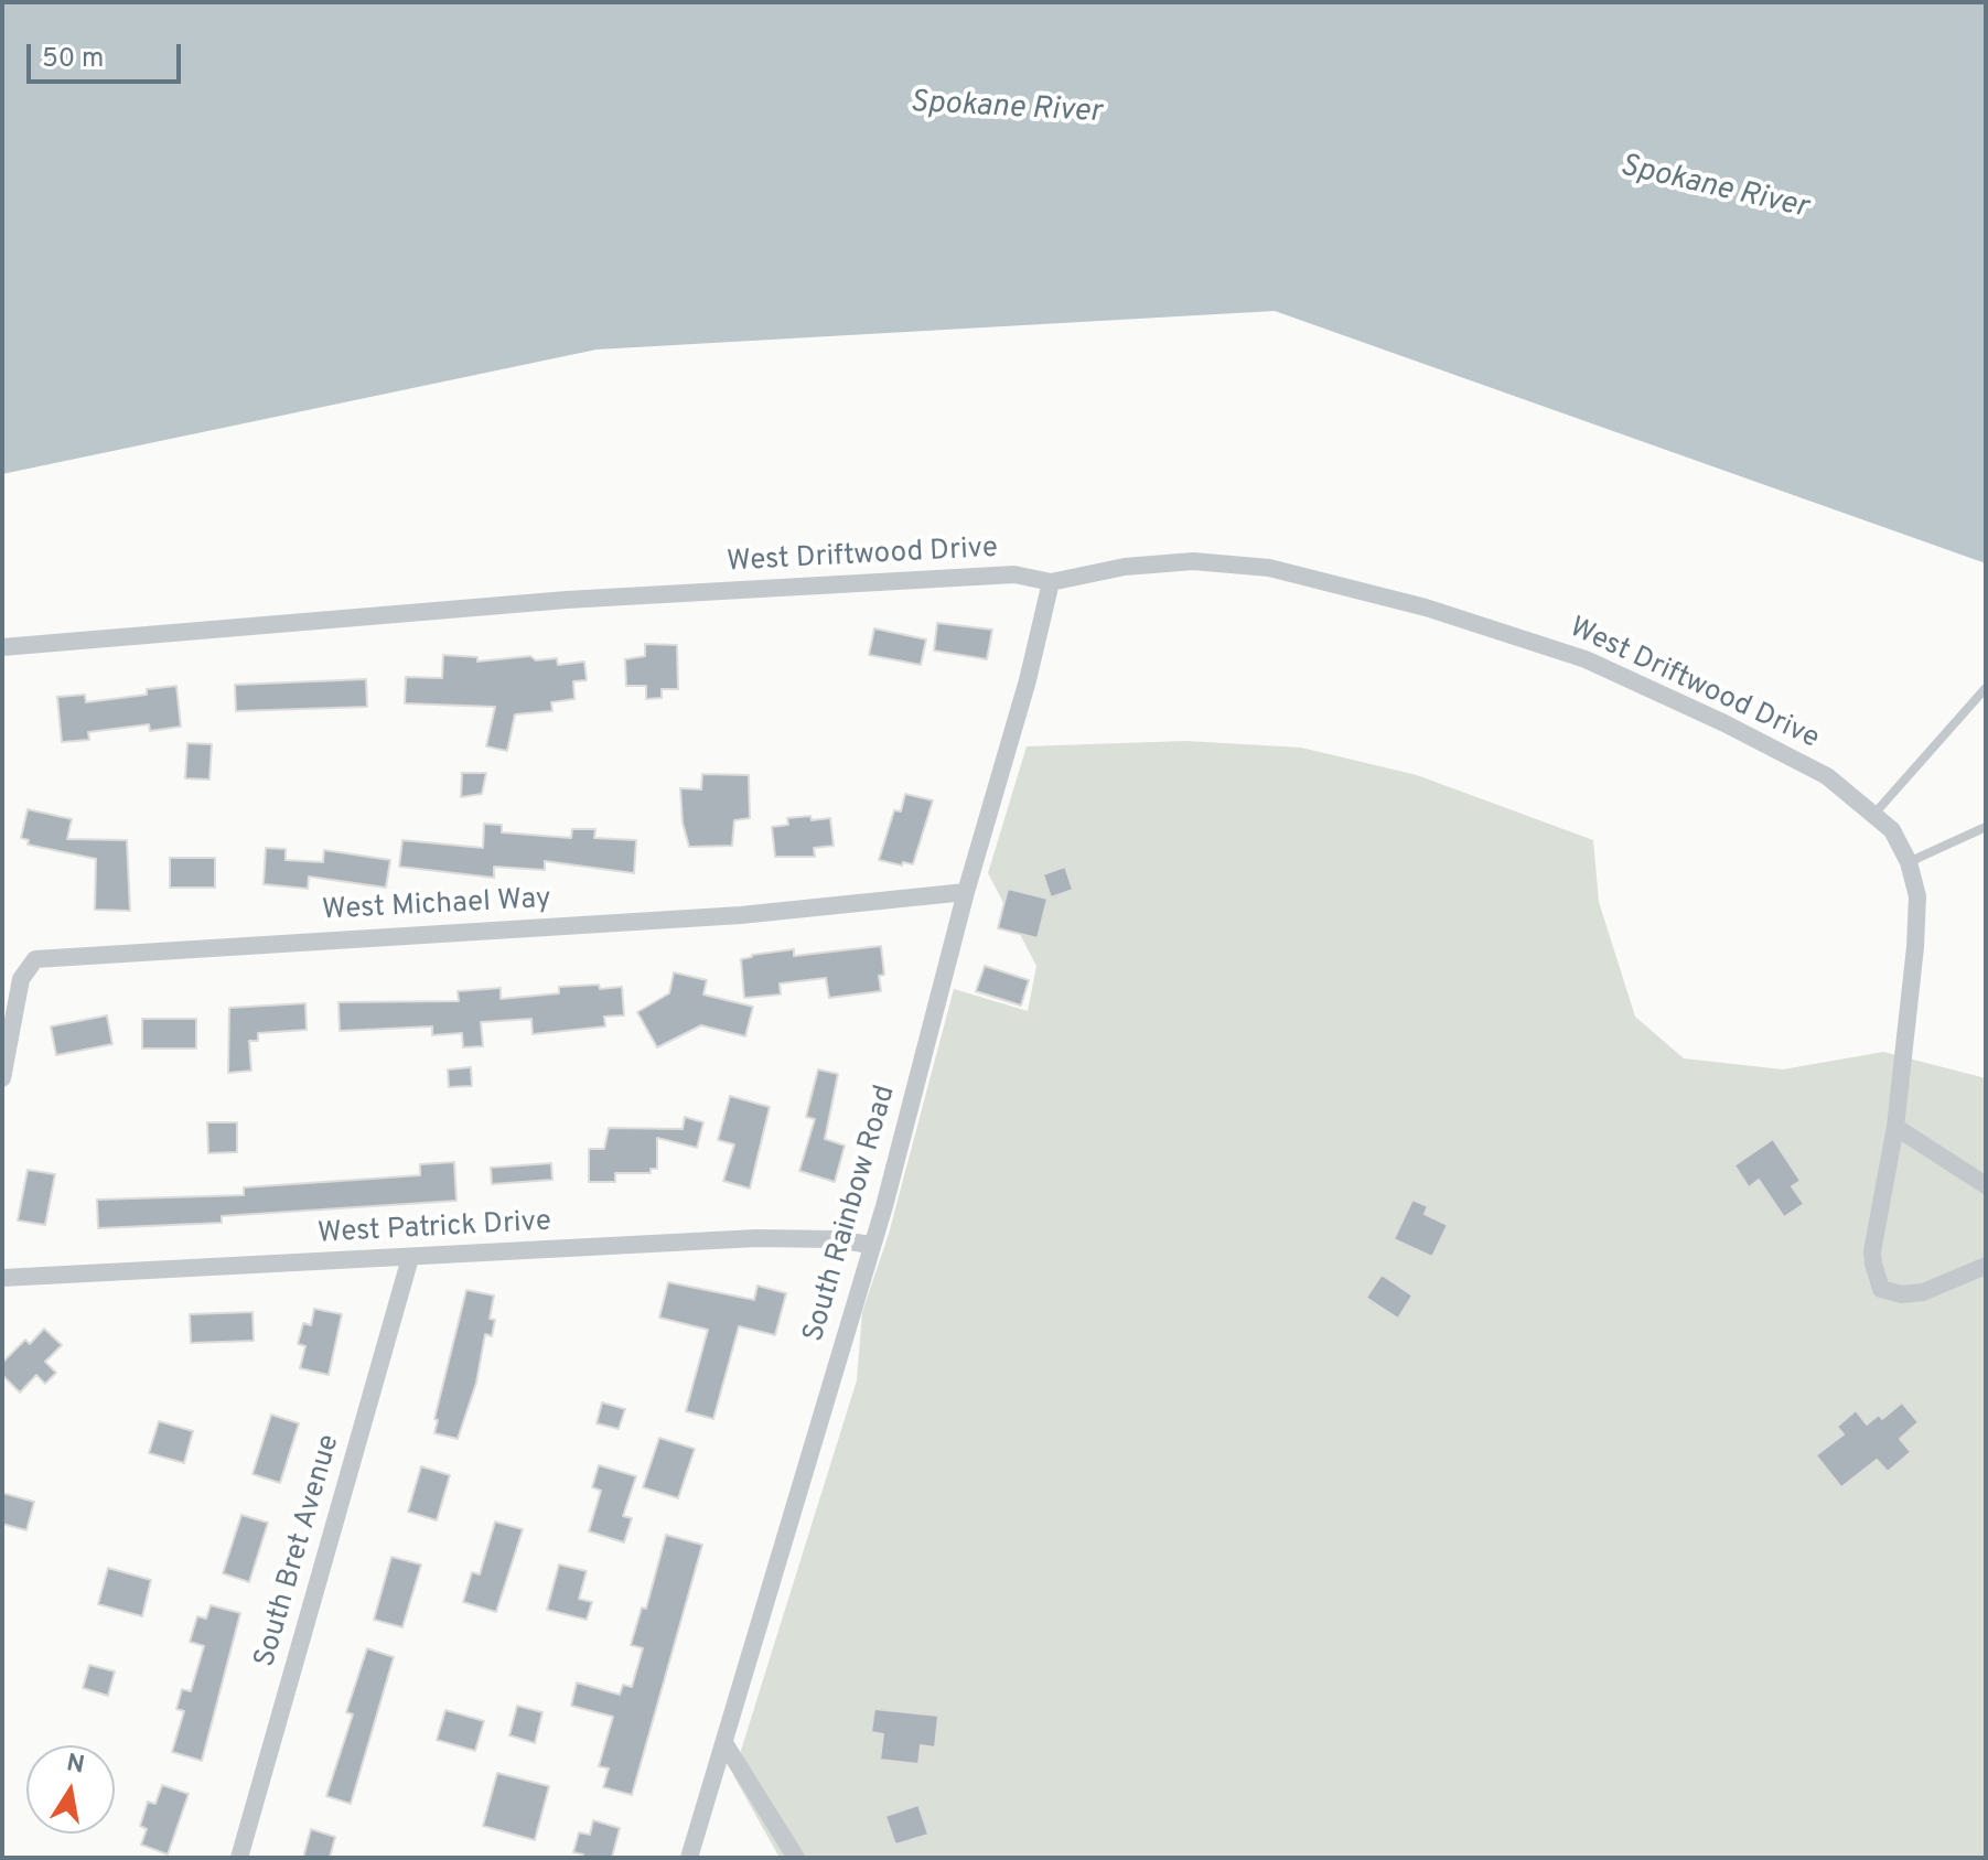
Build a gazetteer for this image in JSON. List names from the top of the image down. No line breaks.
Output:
{"streets":{"street":["West Driftwood Drive","West Michael Way","South Rainbow Road","West Patrick Drive","South Bret Avenue"]},"crossings":[["West Driftwood Drive","South Rainbow Road"],["West Michael Way","South Rainbow Road"],["South Rainbow Road","West Patrick Drive"],["West Patrick Drive","South Bret Avenue"]],"water":["Spokane River"],"scale_bar":"50 m","north":"top"}
